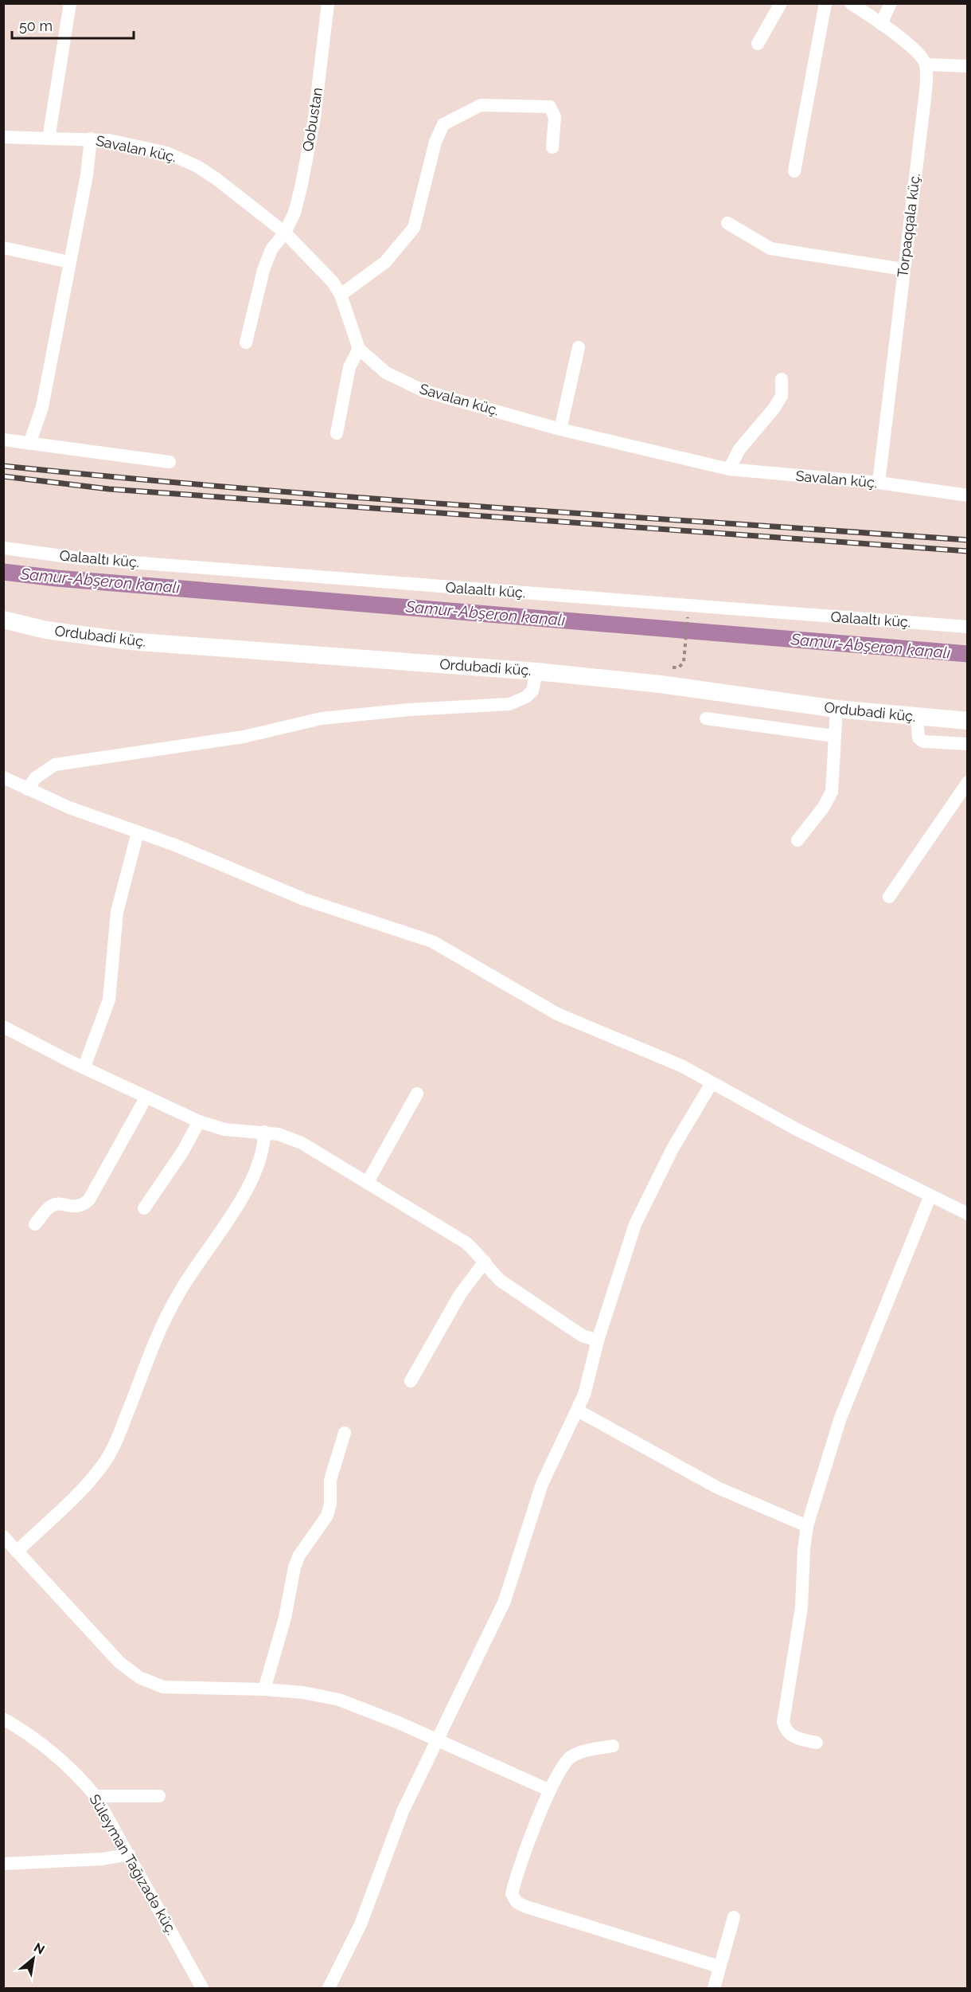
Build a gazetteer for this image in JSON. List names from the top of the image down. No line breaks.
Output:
{"streets":{"street":["Qobustan","Savalan küç.","Torpaqqala küç.","Qalaaltı küç.","Ordubadi küç.","Süleyman Tağızadə küç."]},"crossings":[["Qobustan","Savalan küç."],["Savalan küç.","Torpaqqala küç."]],"water":["Samur-Abşeron kanalı"],"scale_bar":"50 m","north":"top right"}
